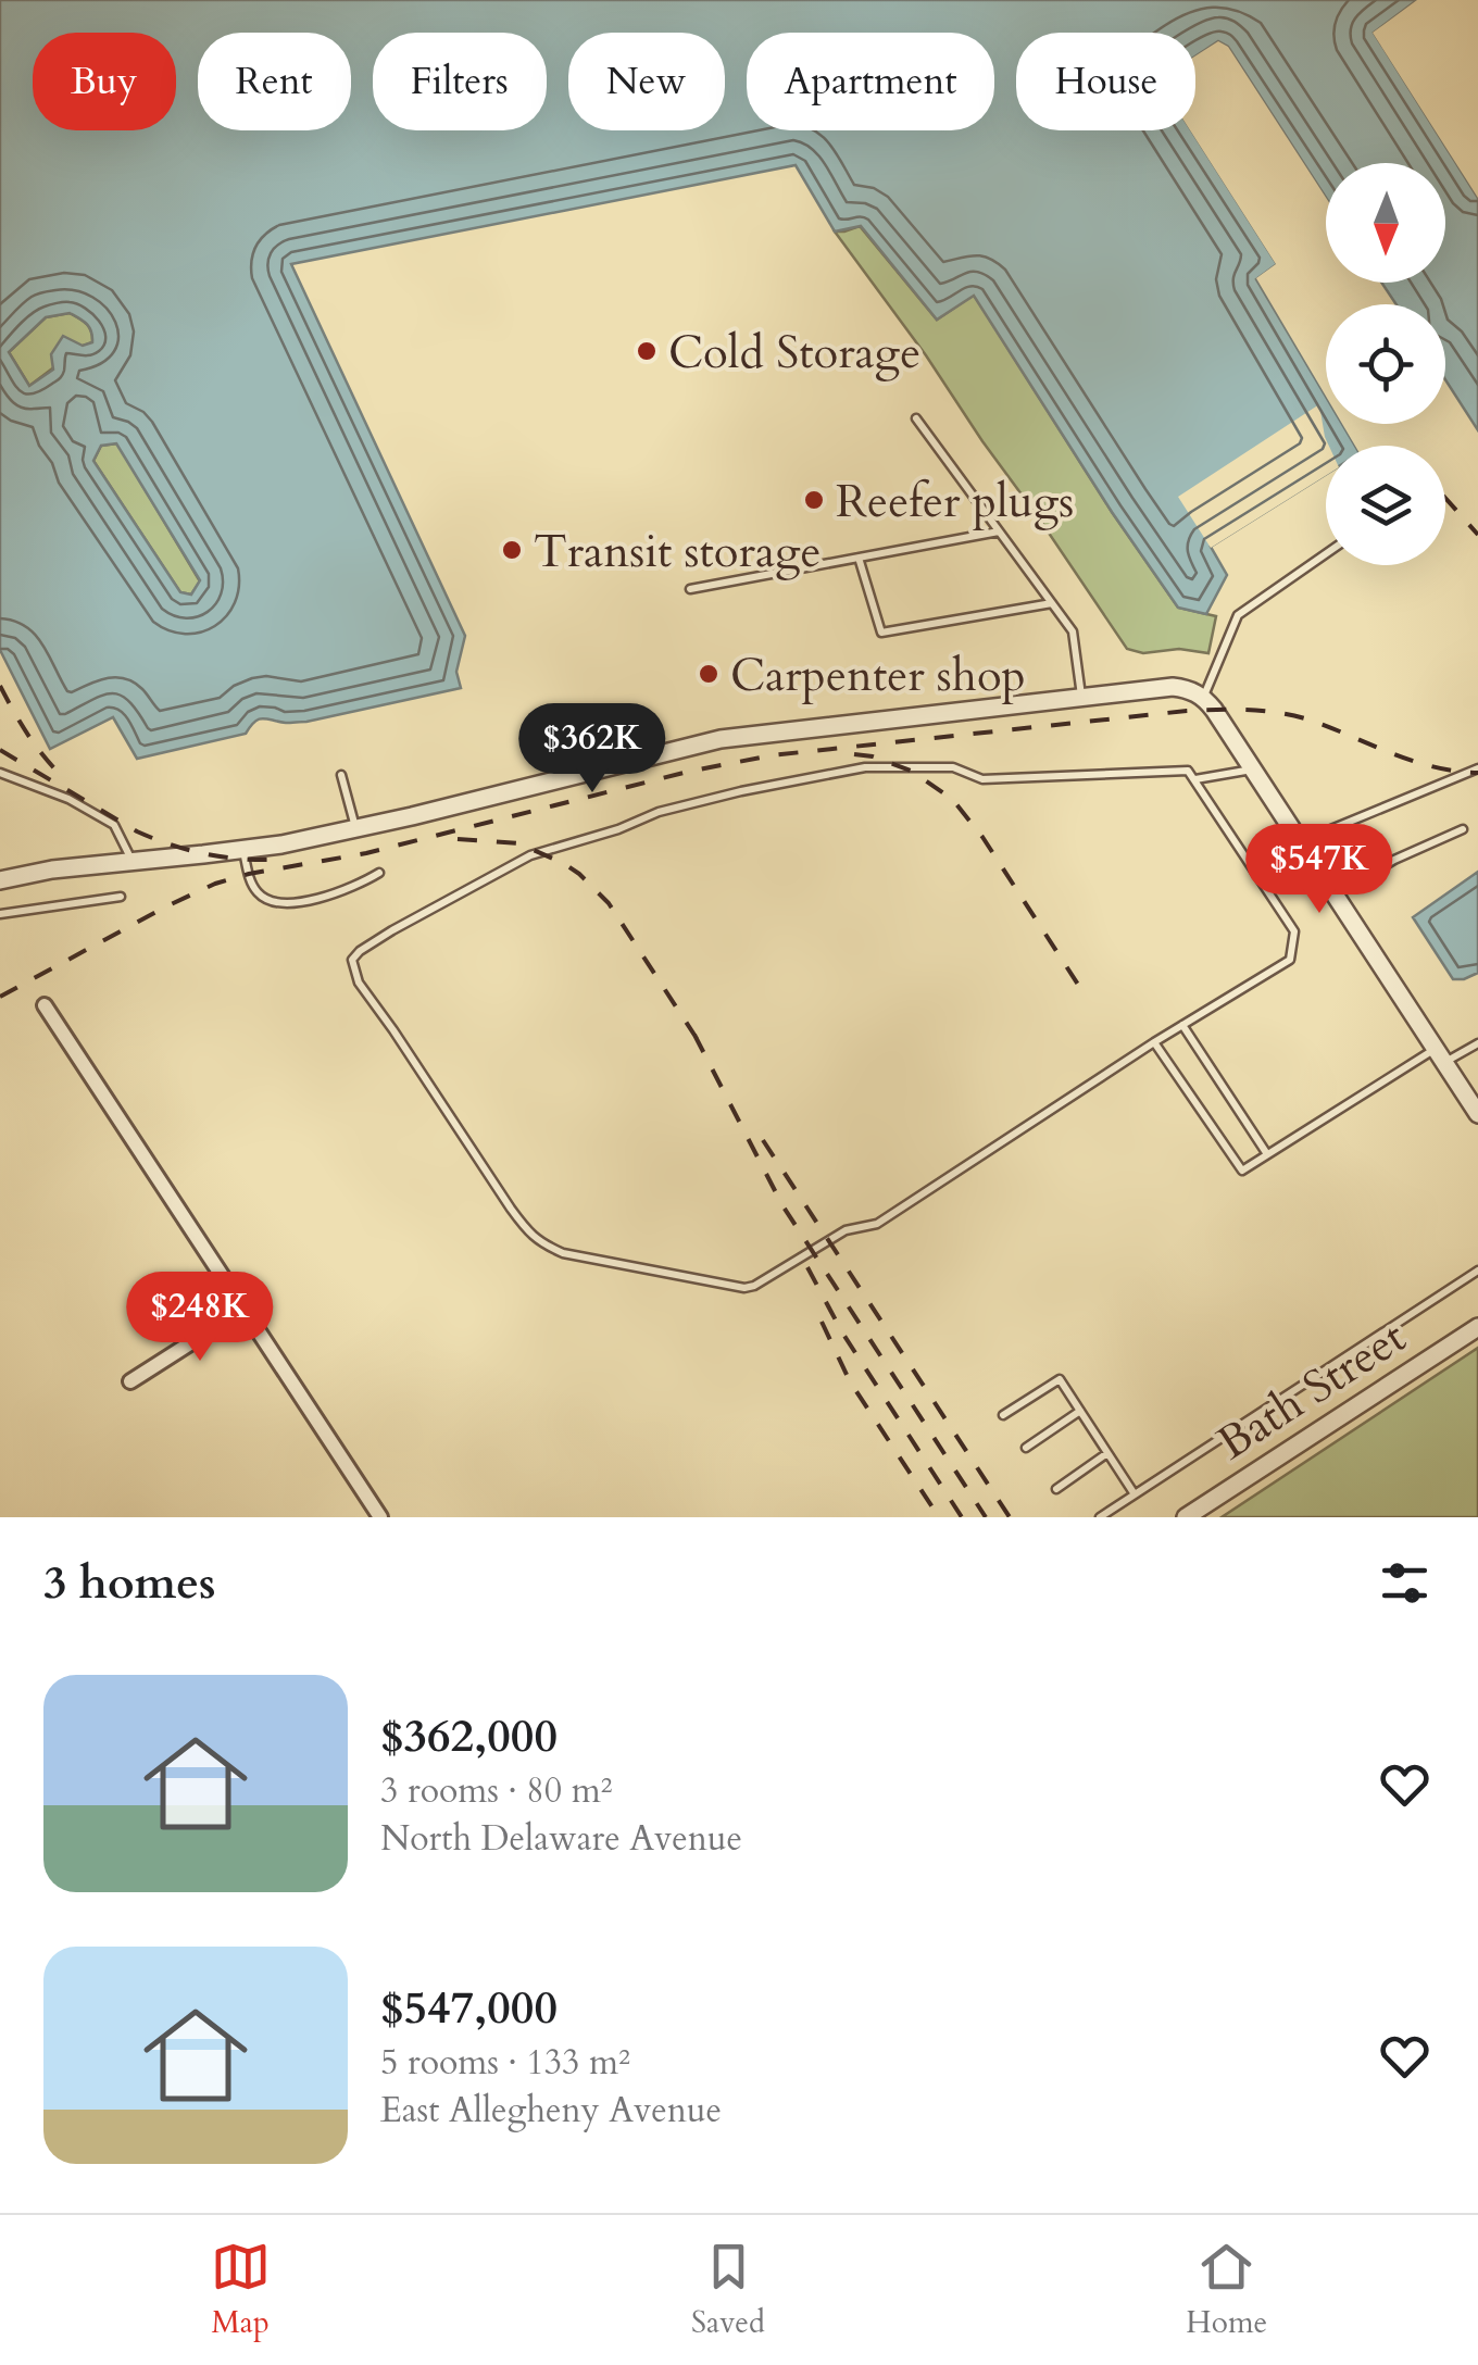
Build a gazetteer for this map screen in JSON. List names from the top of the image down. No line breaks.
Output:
{"streets":{"street":["Bath Street"]},"places":["Cold Storage","Reefer plugs","Transit storage","Carpenter shop"],"north":"bottom","page":{"chip":["Buy","Rent","Filters","New","Apartment","House"],"price":["$362K","$547K","$248K"],"heading":"3 homes","list":[{"name":"$362,000","note":"3 rooms · 80 m² · North Delaware Avenue"},{"name":"$547,000","note":"5 rooms · 133 m² · East Allegheny Avenue"}],"tabs":["Map","Saved","Home"]}}
